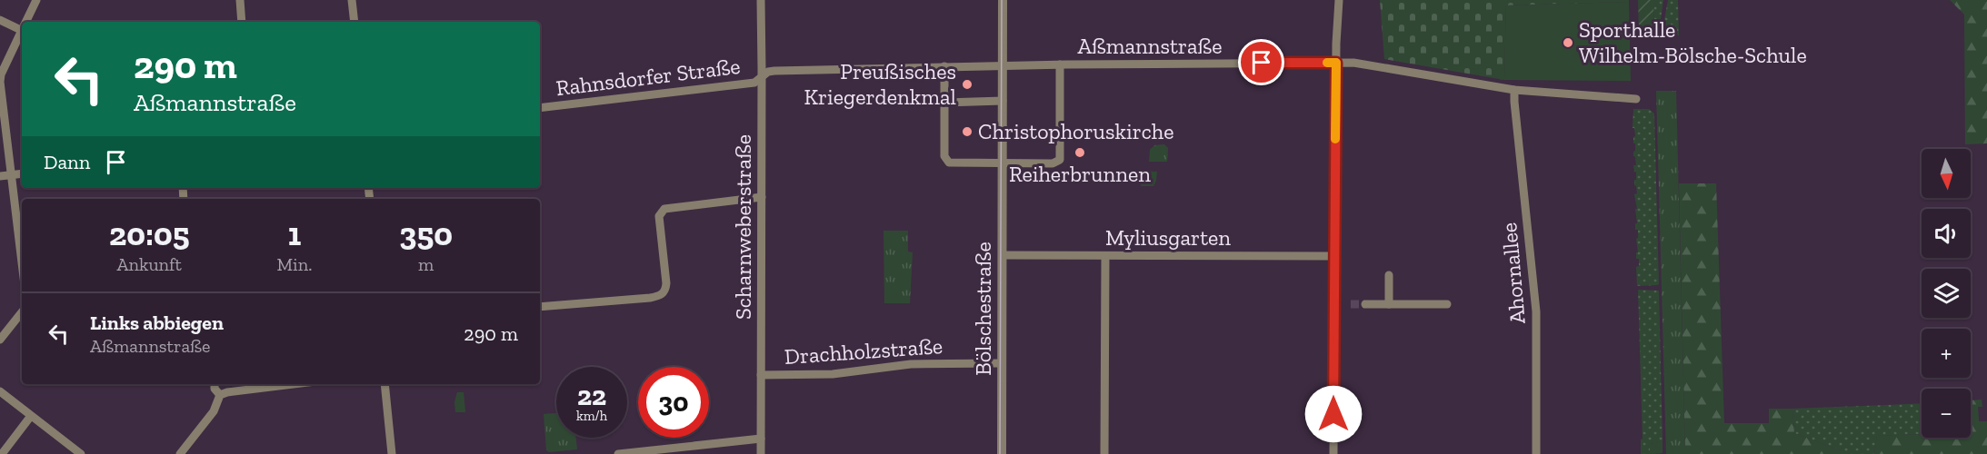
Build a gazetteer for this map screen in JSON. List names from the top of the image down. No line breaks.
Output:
{"streets":{"street":["Aßmannstraße","Rahnsdorfer Straße","Scharnweberstraße","Myliusgarten","Ahornallee","Bölschestraße","Drachholzstraße"]},"crossings":[["Aßmannstraße","Rahnsdorfer Straße"],["Aßmannstraße","Scharnweberstraße"],["Aßmannstraße","Ahornallee"],["Aßmannstraße","Bölschestraße"],["Rahnsdorfer Straße","Scharnweberstraße"],["Scharnweberstraße","Drachholzstraße"],["Myliusgarten","Bölschestraße"],["Bölschestraße","Drachholzstraße"]],"places":["Sporthalle Wilhelm-Bölsche-Schule","Preußisches Kriegerdenkmal","Christophoruskirche","Reiherbrunnen"],"north":"bottom","page":{"turn":["290 m","Aßmannstraße"],"then":"Dann","map_buttons":["+","−"],"eta":["20:05","Ankunft","1","Min.","350","m"],"list":[{"name":"Links abbiegen","note":"Aßmannstraße","value":"290 m"}],"speed":"22 km/h","limit":"30"}}
